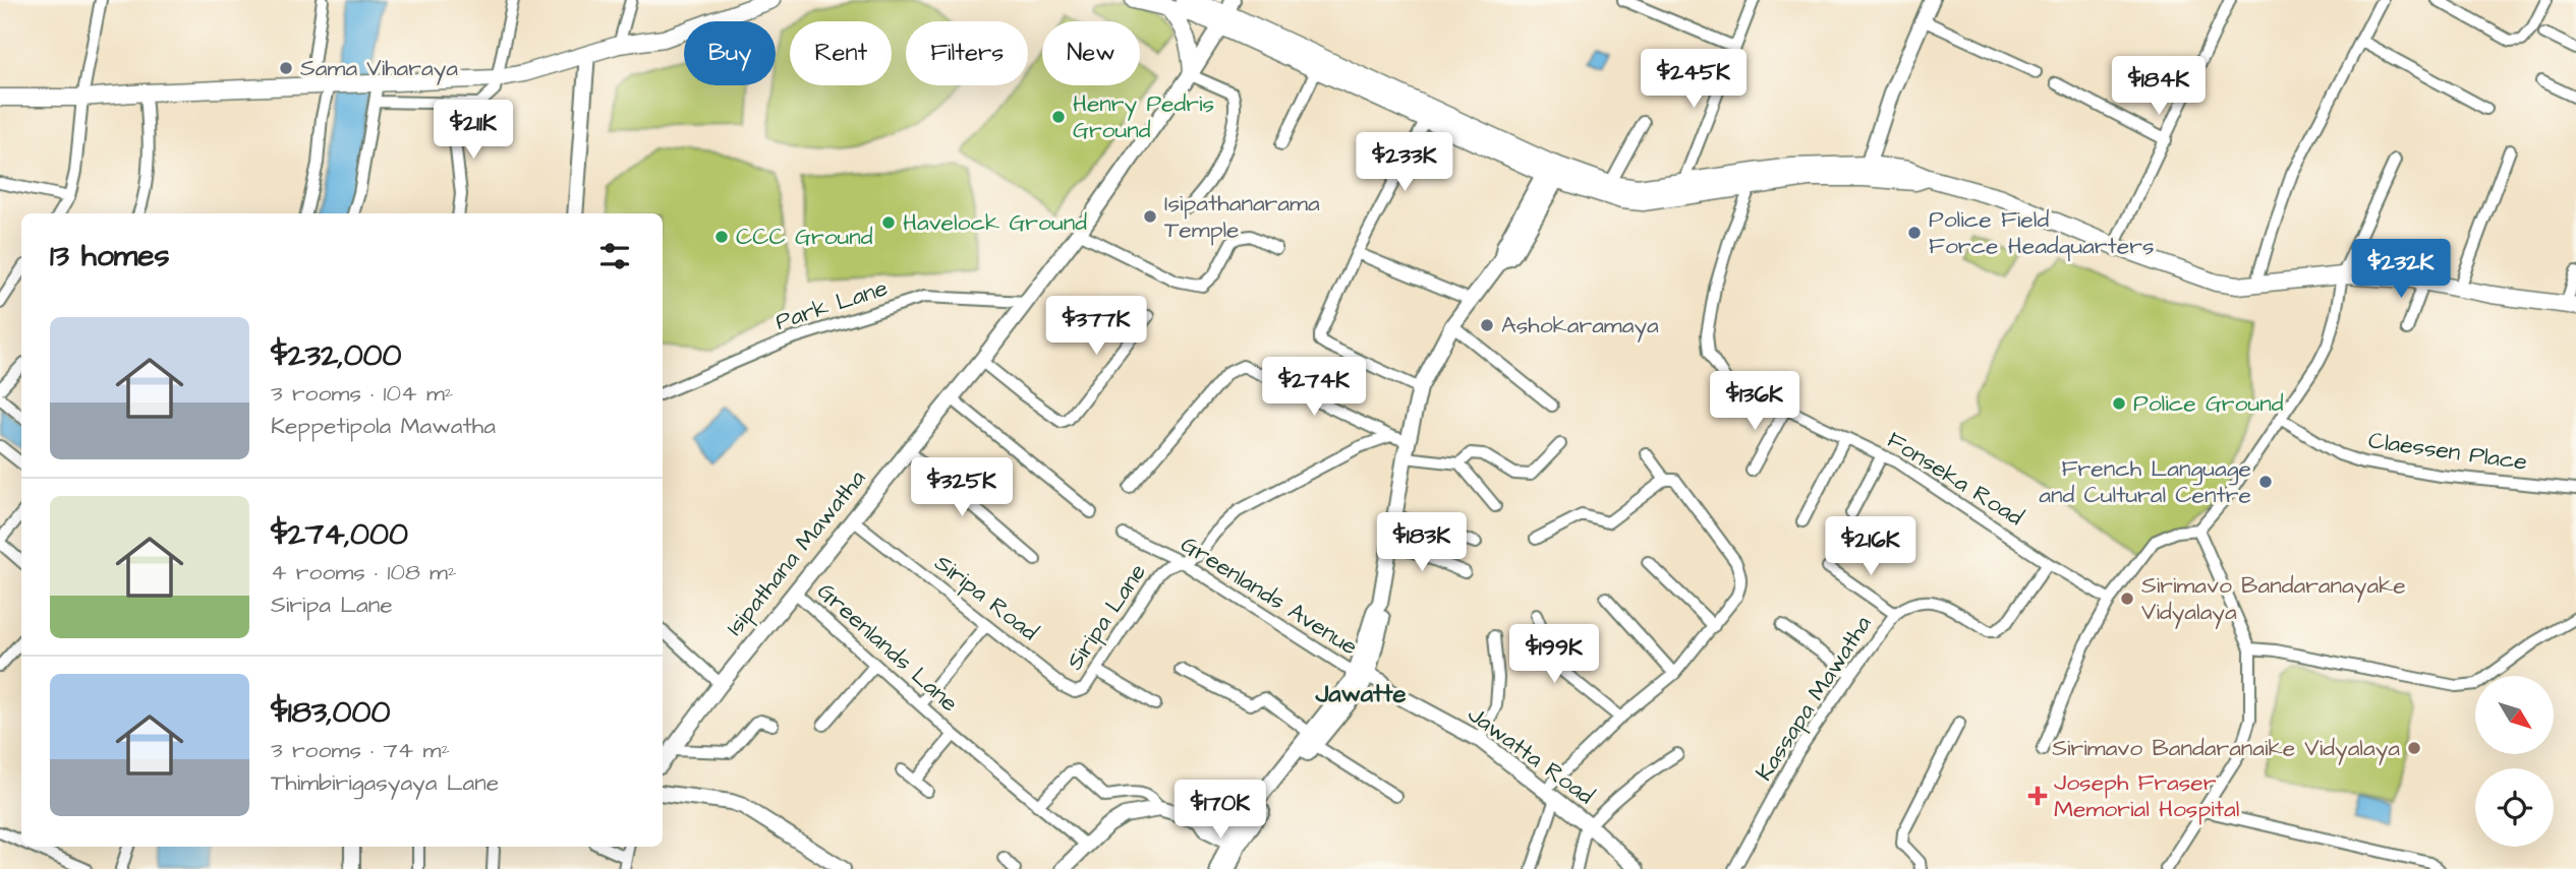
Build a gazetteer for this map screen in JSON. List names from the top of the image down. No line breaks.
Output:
{"streets":{"main road":["Isipathana Mawatha","Jawatta Road"],"street":["Park Lane","Claessen Place","Fonseka Road","Greenlands Avenue","Siripa Road","Siripa Lane","Greenlands Lane","Kassapa Mawatha"]},"crossings":[["Park Lane","Isipathana Mawatha"],["Fonseka Road","Kassapa Mawatha"],["Isipathana Mawatha","Siripa Road"],["Isipathana Mawatha","Greenlands Lane"],["Greenlands Avenue","Siripa Lane"],["Greenlands Avenue","Jawatta Road"],["Siripa Road","Siripa Lane"]],"districts":["Jawatte"],"places":{"other":["Sama Viharaya","Henry Pedris Ground","Isipathanarama Temple","Havelock Ground","Police Field Force Headquarters","CCC Ground","Ashokaramaya","Police Ground","French Language and Cultural Centre","Sirimavo Bandaranayake Vidyalaya","Sirimavo Bandaranaike Vidyalaya"],"health":["Joseph Fraser Memorial Hospital"]},"north":"bottom right","page":{"chip":["Buy","Rent","Filters","New"],"price":["$245K","$184K","$211K","$233K","$232K","$377K","$274K","$136K","$325K","$183K","$216K","$199K","$170K"],"heading":"13 homes","list":[{"name":"$232,000","note":"3 rooms · 104 m² · Keppetipola Mawatha"},{"name":"$274,000","note":"4 rooms · 108 m² · Siripa Lane"},{"name":"$183,000","note":"3 rooms · 74 m² · Thimbirigasyaya Lane"}]}}
